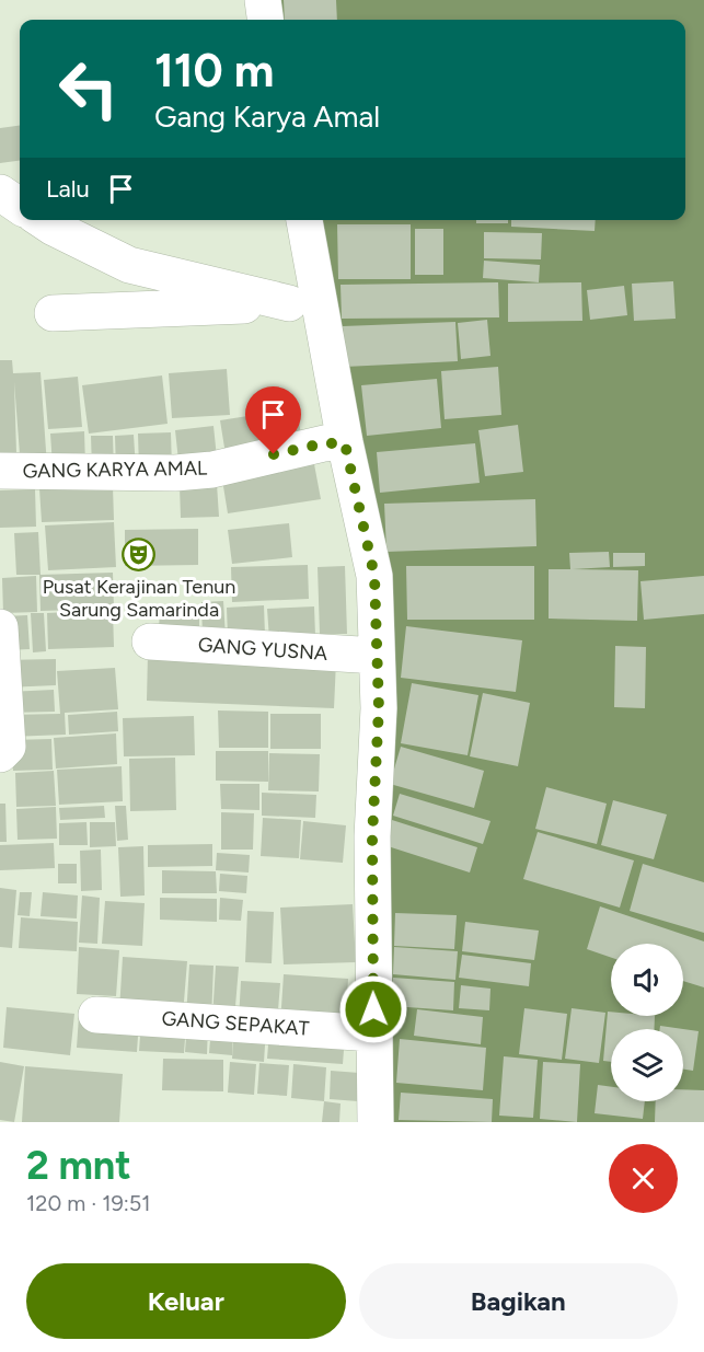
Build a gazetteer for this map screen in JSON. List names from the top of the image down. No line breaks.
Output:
{"streets":{"street":["GANG KARYA AMAL","GANG YUSNA","GANG SEPAKAT"]},"places":{"theatre":["Pusat Kerajinan Tenun Sarung Samarinda"]},"page":{"turn":["110 m","Gang Karya Amal"],"then":"Lalu","heading":["2 mnt","120 m · 19:51"],"buttons":["Keluar","Bagikan"]}}
